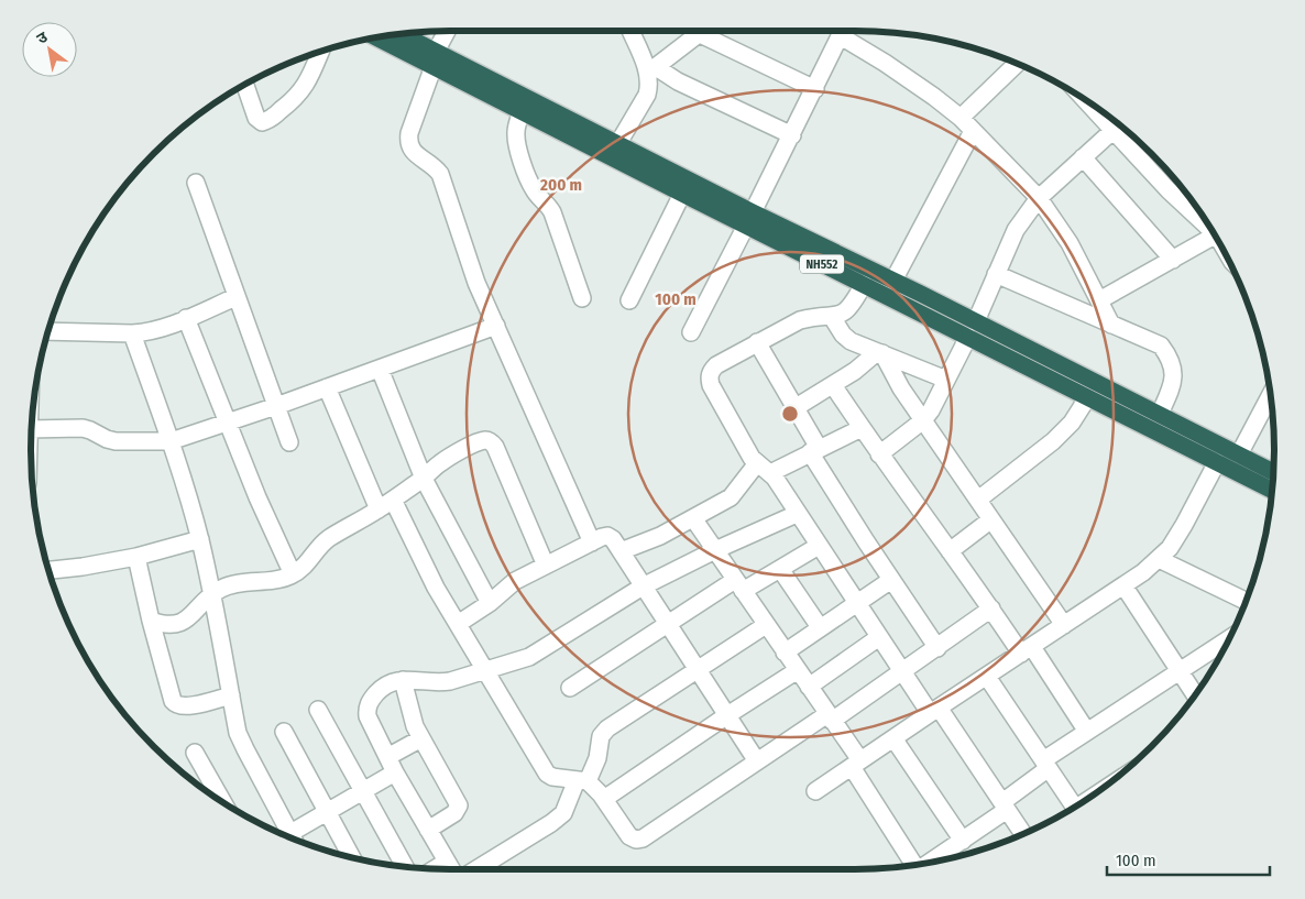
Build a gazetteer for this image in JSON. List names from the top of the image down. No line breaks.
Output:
{"streets":{"highway":["NH552"]},"scale_bar":"100 m","north":"top left","rings":["200 m","100 m"]}
